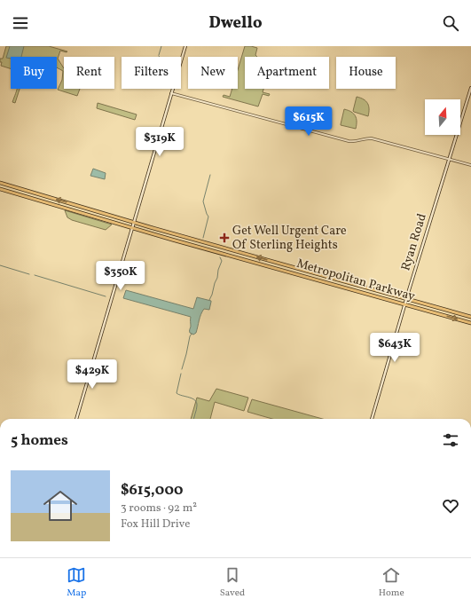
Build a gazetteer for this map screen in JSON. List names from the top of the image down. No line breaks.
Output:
{"streets":{"main road":["Ryan Road","Metropolitan Parkway"]},"crossings":[["Ryan Road","Metropolitan Parkway"]],"places":{"health":["Get Well Urgent Care Of Sterling Heights"]},"north":"top","page":{"header":"Dwello","chip":["Buy","Rent","Filters","New","Apartment","House"],"price":["$615K","$319K","$350K","$643K","$429K"],"heading":"5 homes","list":[{"name":"$615,000","note":"3 rooms · 92 m² · Fox Hill Drive"}],"tabs":["Map","Saved","Home"]}}
